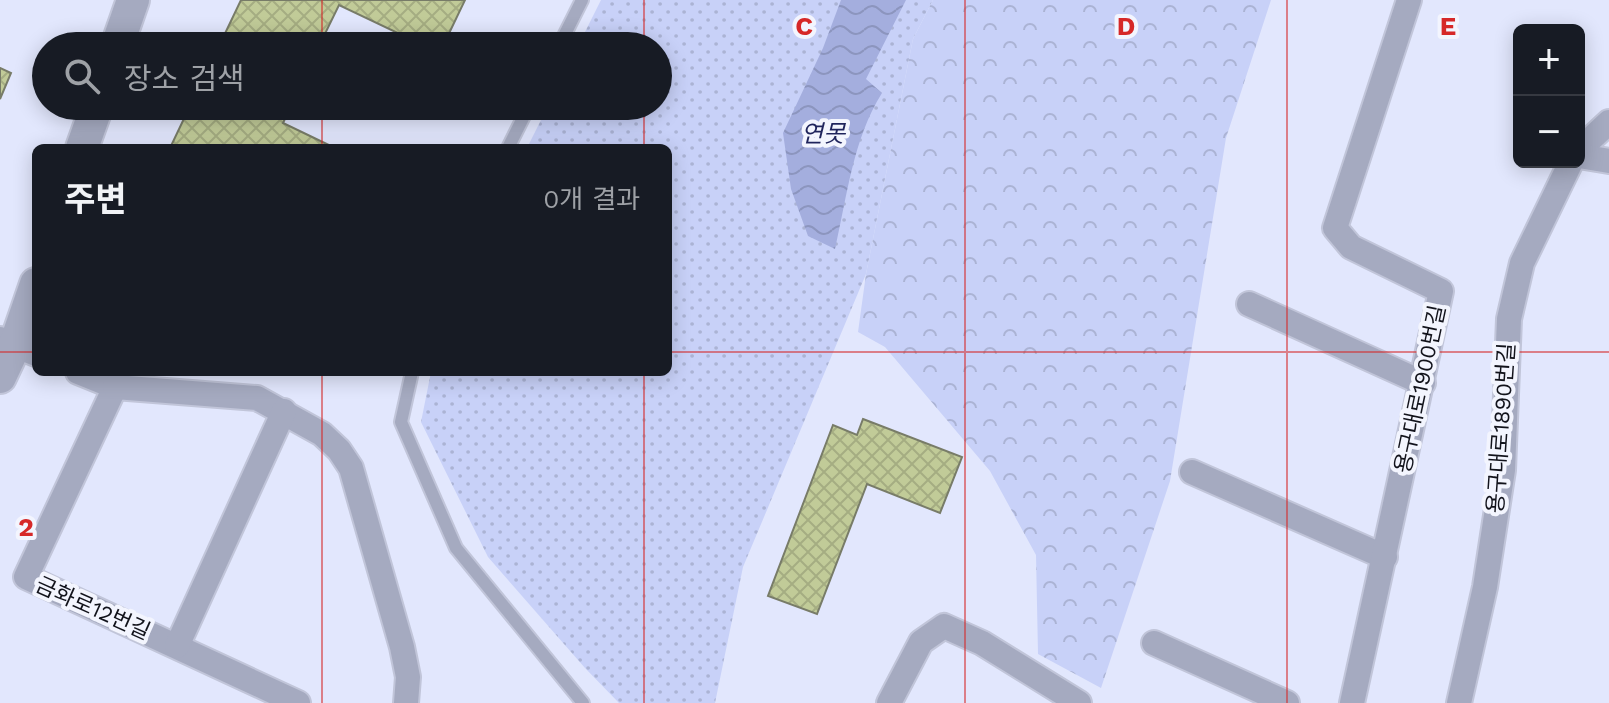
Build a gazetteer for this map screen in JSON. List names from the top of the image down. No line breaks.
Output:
{"streets":{"street":["용구대로1900번길","용구대로1890번길","금화로12번길"]},"water":["연못"],"page":{"map_buttons":["+","−"],"search":"장소 검색","heading":["주변","0개 결과"]},"grid":{"columns":["C","D","E"],"rows":["2"]}}
